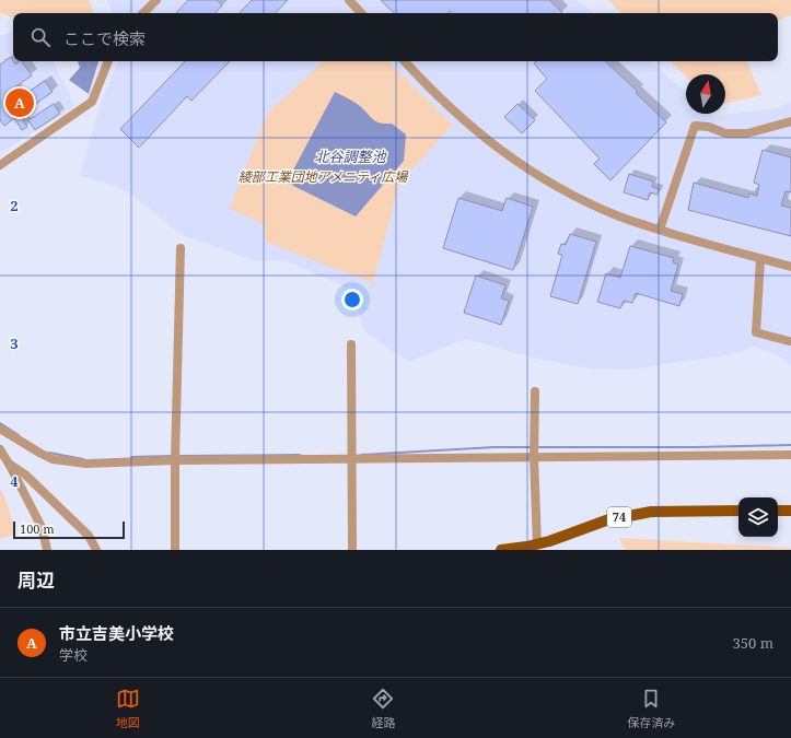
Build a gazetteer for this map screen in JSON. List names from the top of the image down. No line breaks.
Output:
{"streets":{"main road":["74"]},"water":["北谷調整池"],"parks":["綾部工業団地アメニティ広場"],"scale_bar":"100 m","north":"top","page":{"search":"ここで検索","pins":"A","scale":"100 m","heading":"周辺","list":[{"mark":"A","name":"市立吉美小学校","note":"学校","value":"350 m"}],"nav":["地図","経路","保存済み"]},"grid":{"rows":["2","3","4"]}}
